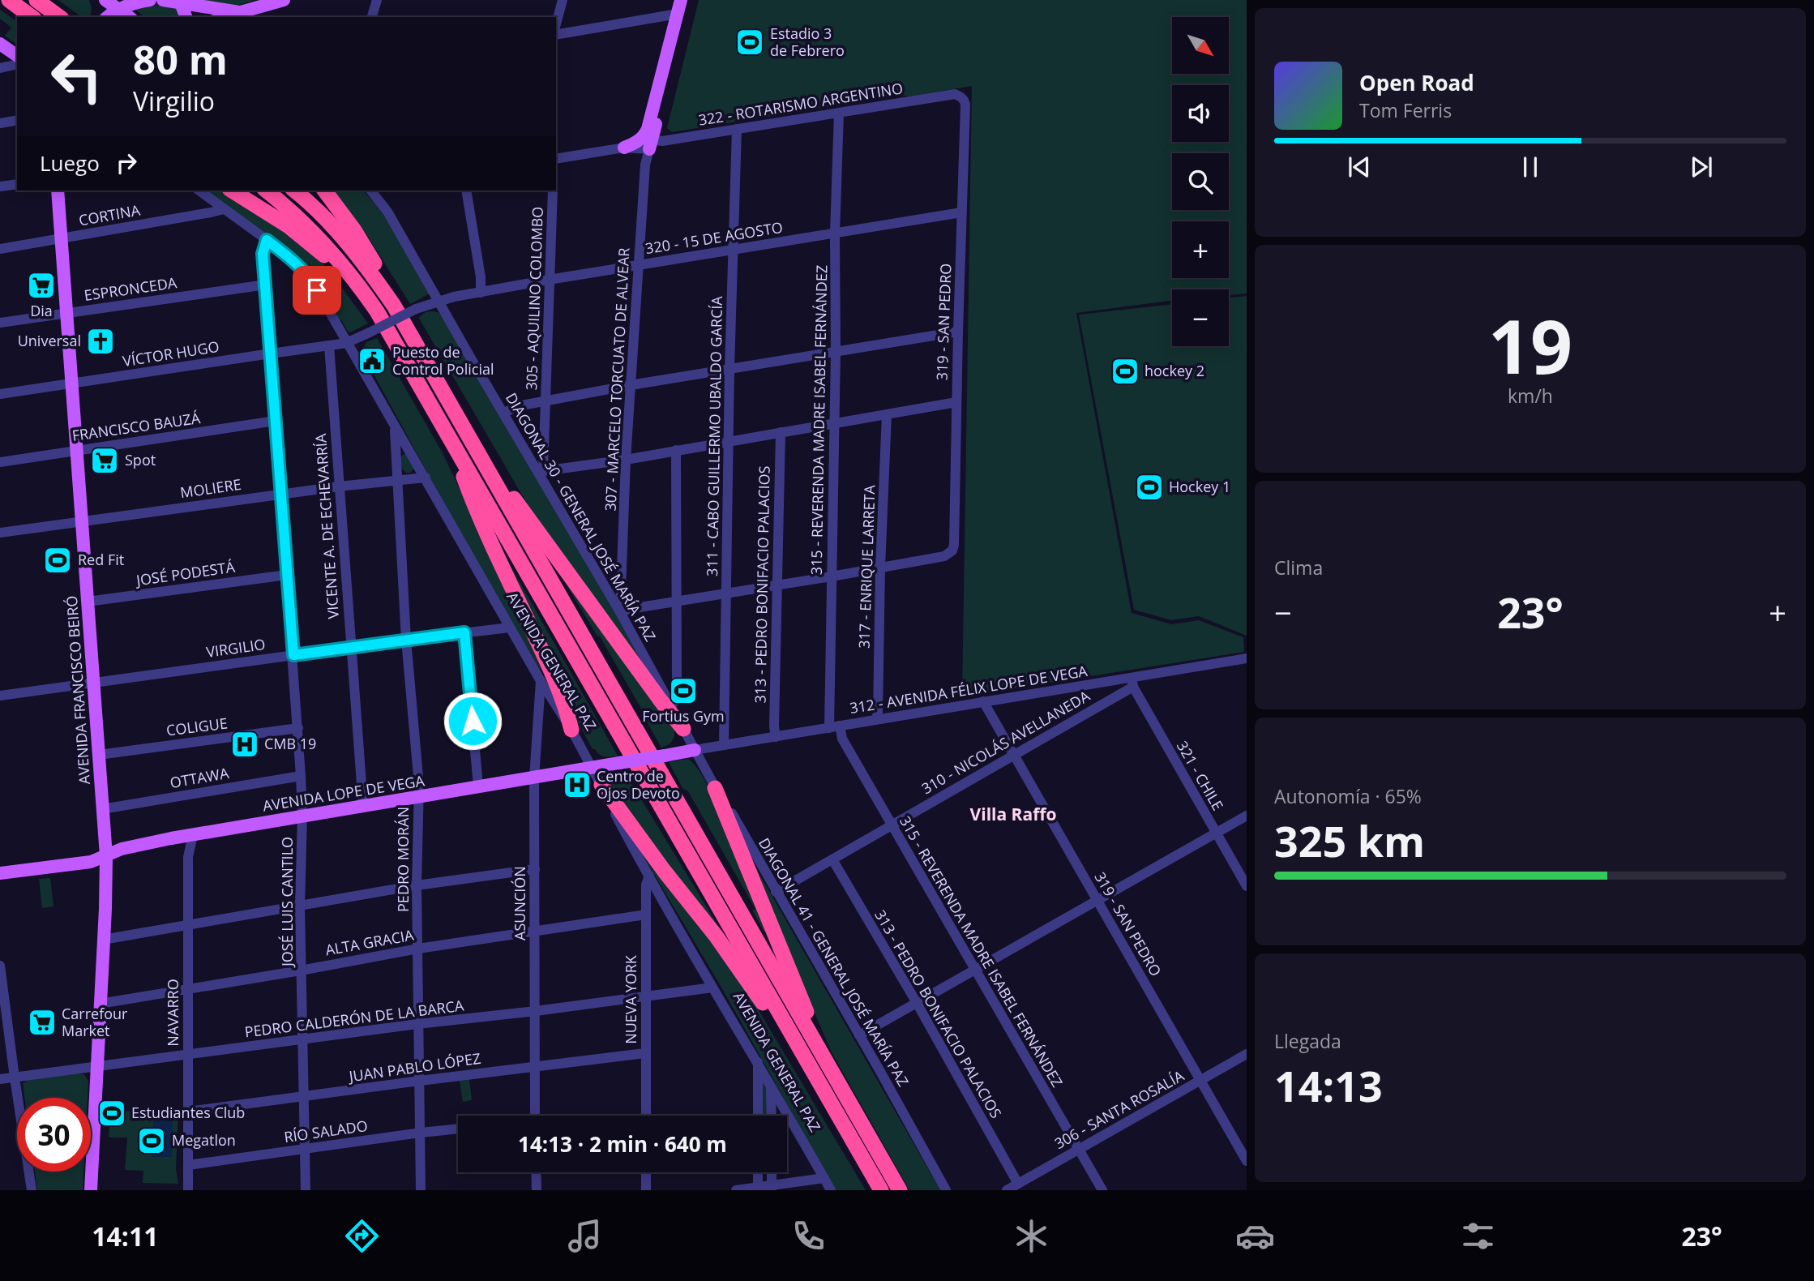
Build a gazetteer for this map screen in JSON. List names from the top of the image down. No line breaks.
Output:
{"streets":{"highway":["AVENIDA GENERAL PAZ"],"main road":["AVENIDA FRANCISCO BEIRÓ","AVENIDA LOPE DE VEGA"],"street":["322 - ROTARISMO ARGENTINO","CORTINA","320 - 15 DE AGOSTO","ESPRONCEDA","305 - AQUILINO COLOMBO","319 - SAN PEDRO","VÍCTOR HUGO","307 - MARCELO TORCUATO DE ALVEAR","315 - REVERENDA MADRE ISABEL FERNÁNDEZ","FRANCISCO BAUZÁ","311 - CABO GUILLERMO UBALDO GARCÍA","MOLIERE","DIAGONAL 30 - GENERAL JOSÉ MARÍA PAZ","VICENTE A. DE ECHEVARRÍA","317 - ENRIQUE LARRETA","JOSÉ PODESTÁ","313 - PEDRO BONIFACIO PALACIOS","VIRGILIO","312 - AVENIDA FÉLIX LOPE DE VEGA","COLIGUE","310 - NICOLÁS AVELLANEDA","321 - CHILE","OTTAWA","PEDRO MORÁN","JOSÉ LUIS CANTILO","ASUNCIÓN","ALTA GRACIA","DIAGONAL 41 - GENERAL JOSÉ MARÍA PAZ","NUEVA YORK","NAVARRO","PEDRO CALDERÓN DE LA BARCA","JUAN PABLO LÓPEZ","306 - SANTA ROSALÍA","RÍO SALADO"]},"crossings":[["322 - ROTARISMO ARGENTINO","319 - SAN PEDRO"],["322 - ROTARISMO ARGENTINO","307 - MARCELO TORCUATO DE ALVEAR"],["322 - ROTARISMO ARGENTINO","315 - REVERENDA MADRE ISABEL FERNÁNDEZ"],["322 - ROTARISMO ARGENTINO","311 - CABO GUILLERMO UBALDO GARCÍA"],["CORTINA","AVENIDA GENERAL PAZ"],["CORTINA","AVENIDA FRANCISCO BEIRÓ"],["320 - 15 DE AGOSTO","305 - AQUILINO COLOMBO"],["320 - 15 DE AGOSTO","319 - SAN PEDRO"],["320 - 15 DE AGOSTO","VÍCTOR HUGO"],["320 - 15 DE AGOSTO","307 - MARCELO TORCUATO DE ALVEAR"],["320 - 15 DE AGOSTO","315 - REVERENDA MADRE ISABEL FERNÁNDEZ"],["320 - 15 DE AGOSTO","311 - CABO GUILLERMO UBALDO GARCÍA"],["320 - 15 DE AGOSTO","DIAGONAL 30 - GENERAL JOSÉ MARÍA PAZ"],["ESPRONCEDA","AVENIDA FRANCISCO BEIRÓ"],["ESPRONCEDA","JOSÉ LUIS CANTILO"],["305 - AQUILINO COLOMBO","DIAGONAL 30 - GENERAL JOSÉ MARÍA PAZ"],["319 - SAN PEDRO","317 - ENRIQUE LARRETA"],["319 - SAN PEDRO","312 - AVENIDA FÉLIX LOPE DE VEGA"],["319 - SAN PEDRO","310 - NICOLÁS AVELLANEDA"],["319 - SAN PEDRO","306 - SANTA ROSALÍA"],["VÍCTOR HUGO","VICENTE A. DE ECHEVARRÍA"],["VÍCTOR HUGO","AVENIDA GENERAL PAZ"],["VÍCTOR HUGO","AVENIDA FRANCISCO BEIRÓ"],["VÍCTOR HUGO","JOSÉ LUIS CANTILO"],["307 - MARCELO TORCUATO DE ALVEAR","DIAGONAL 30 - GENERAL JOSÉ MARÍA PAZ"],["315 - REVERENDA MADRE ISABEL FERNÁNDEZ","312 - AVENIDA FÉLIX LOPE DE VEGA"],["315 - REVERENDA MADRE ISABEL FERNÁNDEZ","310 - NICOLÁS AVELLANEDA"],["315 - REVERENDA MADRE ISABEL FERNÁNDEZ","306 - SANTA ROSALÍA"],["FRANCISCO BAUZÁ","AVENIDA FRANCISCO BEIRÓ"],["FRANCISCO BAUZÁ","JOSÉ LUIS CANTILO"],["311 - CABO GUILLERMO UBALDO GARCÍA","312 - AVENIDA FÉLIX LOPE DE VEGA"],["MOLIERE","VICENTE A. DE ECHEVARRÍA"],["MOLIERE","AVENIDA GENERAL PAZ"],["MOLIERE","AVENIDA FRANCISCO BEIRÓ"],["MOLIERE","PEDRO MORÁN"],["MOLIERE","JOSÉ LUIS CANTILO"],["DIAGONAL 30 - GENERAL JOSÉ MARÍA PAZ","312 - AVENIDA FÉLIX LOPE DE VEGA"],["DIAGONAL 30 - GENERAL JOSÉ MARÍA PAZ","AVENIDA LOPE DE VEGA"],["DIAGONAL 30 - GENERAL JOSÉ MARÍA PAZ","DIAGONAL 41 - GENERAL JOSÉ MARÍA PAZ"],["VICENTE A. DE ECHEVARRÍA","VIRGILIO"],["VICENTE A. DE ECHEVARRÍA","AVENIDA LOPE DE VEGA"],["317 - ENRIQUE LARRETA","312 - AVENIDA FÉLIX LOPE DE VEGA"],["JOSÉ PODESTÁ","AVENIDA FRANCISCO BEIRÓ"],["JOSÉ PODESTÁ","JOSÉ LUIS CANTILO"],["313 - PEDRO BONIFACIO PALACIOS","312 - AVENIDA FÉLIX LOPE DE VEGA"],["313 - PEDRO BONIFACIO PALACIOS","310 - NICOLÁS AVELLANEDA"],["313 - PEDRO BONIFACIO PALACIOS","306 - SANTA ROSALÍA"],["VIRGILIO","AVENIDA GENERAL PAZ"],["VIRGILIO","AVENIDA FRANCISCO BEIRÓ"],["VIRGILIO","PEDRO MORÁN"],["VIRGILIO","JOSÉ LUIS CANTILO"],["AVENIDA GENERAL PAZ","AVENIDA LOPE DE VEGA"],["AVENIDA GENERAL PAZ","PEDRO MORÁN"],["AVENIDA GENERAL PAZ","JOSÉ LUIS CANTILO"],["AVENIDA GENERAL PAZ","ASUNCIÓN"],["AVENIDA GENERAL PAZ","NUEVA YORK"],["AVENIDA GENERAL PAZ","PEDRO CALDERÓN DE LA BARCA"],["AVENIDA FRANCISCO BEIRÓ","COLIGUE"],["AVENIDA FRANCISCO BEIRÓ","OTTAWA"],["AVENIDA FRANCISCO BEIRÓ","AVENIDA LOPE DE VEGA"],["AVENIDA FRANCISCO BEIRÓ","ALTA GRACIA"],["AVENIDA FRANCISCO BEIRÓ","PEDRO CALDERÓN DE LA BARCA"],["312 - AVENIDA FÉLIX LOPE DE VEGA","310 - NICOLÁS AVELLANEDA"],["312 - AVENIDA FÉLIX LOPE DE VEGA","321 - CHILE"],["312 - AVENIDA FÉLIX LOPE DE VEGA","AVENIDA LOPE DE VEGA"],["312 - AVENIDA FÉLIX LOPE DE VEGA","DIAGONAL 41 - GENERAL JOSÉ MARÍA PAZ"],["COLIGUE","JOSÉ LUIS CANTILO"],["310 - NICOLÁS AVELLANEDA","321 - CHILE"],["310 - NICOLÁS AVELLANEDA","DIAGONAL 41 - GENERAL JOSÉ MARÍA PAZ"],["OTTAWA","JOSÉ LUIS CANTILO"],["AVENIDA LOPE DE VEGA","PEDRO MORÁN"],["AVENIDA LOPE DE VEGA","JOSÉ LUIS CANTILO"],["AVENIDA LOPE DE VEGA","ASUNCIÓN"],["AVENIDA LOPE DE VEGA","DIAGONAL 41 - GENERAL JOSÉ MARÍA PAZ"],["AVENIDA LOPE DE VEGA","NAVARRO"],["PEDRO MORÁN","ALTA GRACIA"],["PEDRO MORÁN","PEDRO CALDERÓN DE LA BARCA"],["PEDRO MORÁN","JUAN PABLO LÓPEZ"],["PEDRO MORÁN","RÍO SALADO"],["JOSÉ LUIS CANTILO","ALTA GRACIA"],["JOSÉ LUIS CANTILO","PEDRO CALDERÓN DE LA BARCA"],["JOSÉ LUIS CANTILO","JUAN PABLO LÓPEZ"],["JOSÉ LUIS CANTILO","RÍO SALADO"],["ASUNCIÓN","ALTA GRACIA"],["ASUNCIÓN","PEDRO CALDERÓN DE LA BARCA"],["ASUNCIÓN","JUAN PABLO LÓPEZ"],["ALTA GRACIA","NUEVA YORK"],["ALTA GRACIA","NAVARRO"],["NUEVA YORK","PEDRO CALDERÓN DE LA BARCA"],["NUEVA YORK","JUAN PABLO LÓPEZ"],["NAVARRO","PEDRO CALDERÓN DE LA BARCA"],["NAVARRO","JUAN PABLO LÓPEZ"],["NAVARRO","RÍO SALADO"]],"districts":["Villa Raffo"],"places":{"sports":["Estadio 3 de Febrero","hockey 2","Hockey 1","Red Fit","Fortius Gym","Estudiantes Club","Megatlon"],"supermarket":["Dia","Spot","Carrefour Market"],"church":["Universal"],"public building":["Puesto de Control Policial"],"hospital":["CMB 19","Centro de Ojos Devoto"]},"north":"bottom right","page":{"map_buttons":["+","−"],"turn":["80 m","Virgilio"],"song":["Open Road","Tom Ferris"],"then":"Luego","tile":[["19","km/h"],"Clima",["Autonomía · 65%","325 km"],["Llegada","14:13"]],"heat":["−","23°","+"],"limit":"30","trip":"14:13 · 2 min · 640 m","tabs":["14:11","23°"]}}
